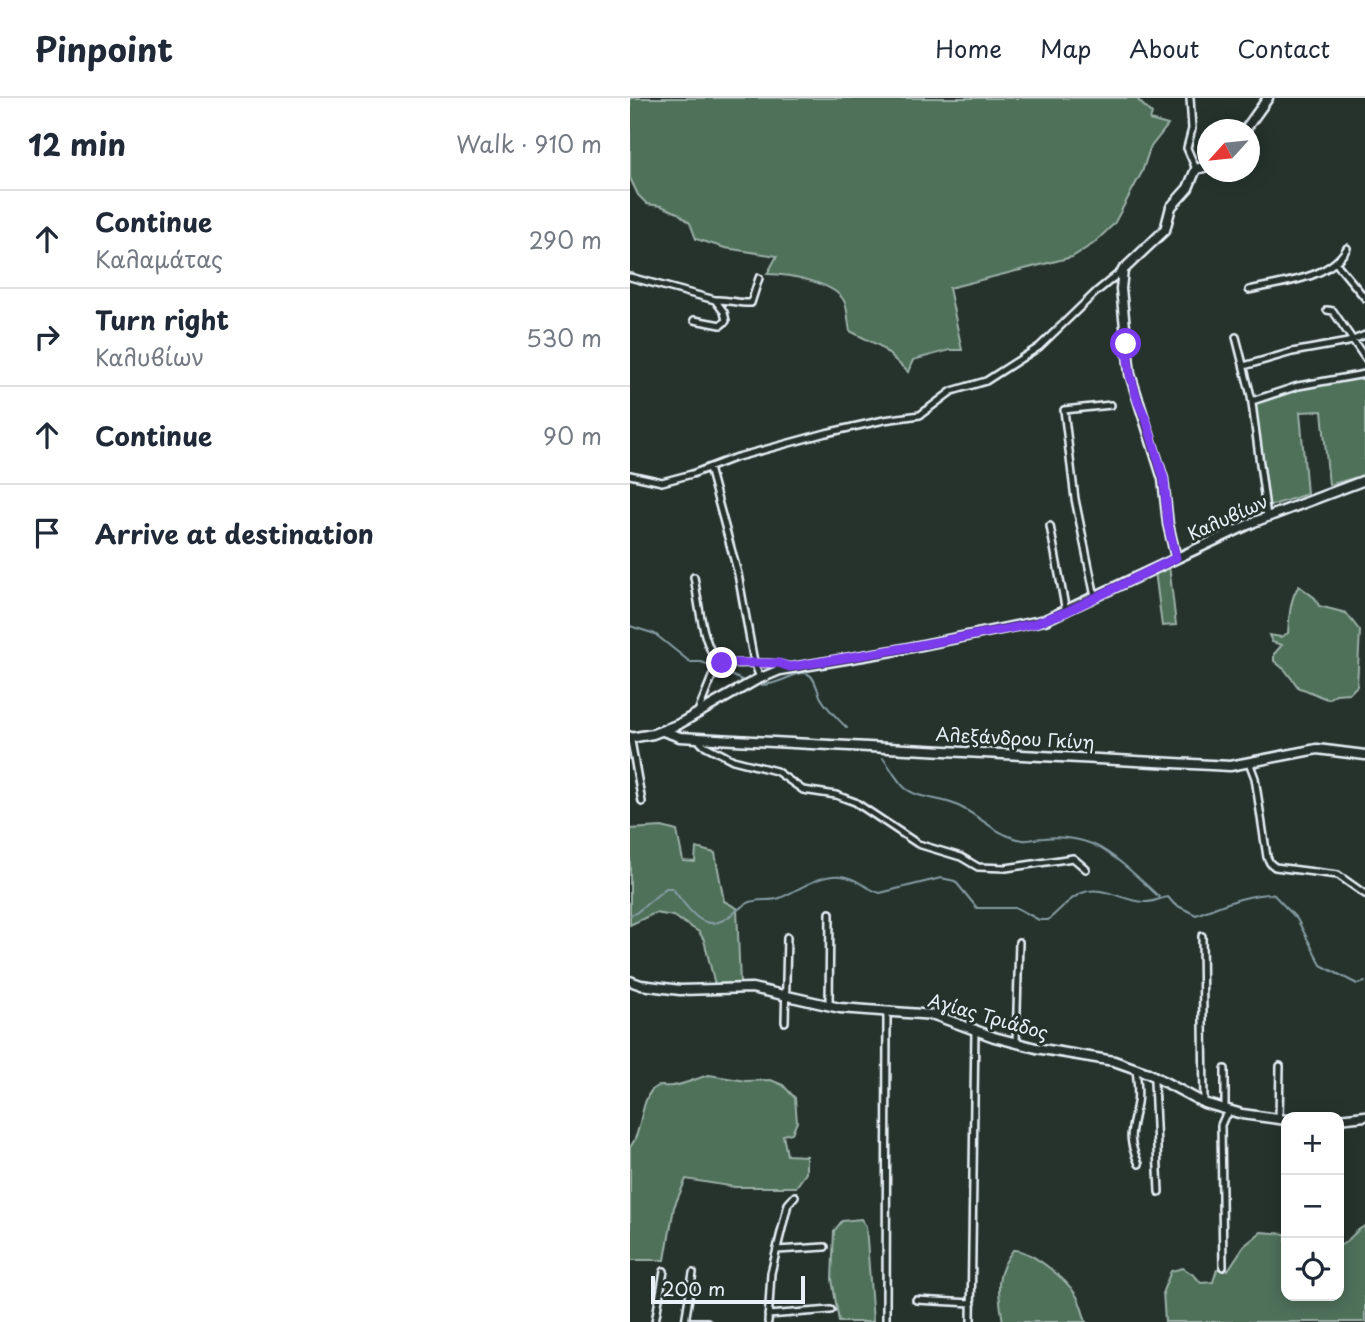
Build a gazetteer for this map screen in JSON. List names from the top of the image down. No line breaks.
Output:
{"streets":{"street":["Καλυβίων","Αλεξάνδρου Γκίνη","Αγίας Τριάδος"]},"crossings":[["Καλυβίων","Αλεξάνδρου Γκίνη"]],"scale_bar":"200 m","north":"bottom left","page":{"header":"Pinpoint","nav":["Home","Map","About","Contact"],"heading":["12 min","Walk · 910 m"],"list":[["Continue","Καλαμάτας","290 m"],["Turn right","Καλυβίων","530 m"],["Continue","90 m"],"Arrive at destination"],"map_buttons":["+","−"],"scale":"200 m"}}
